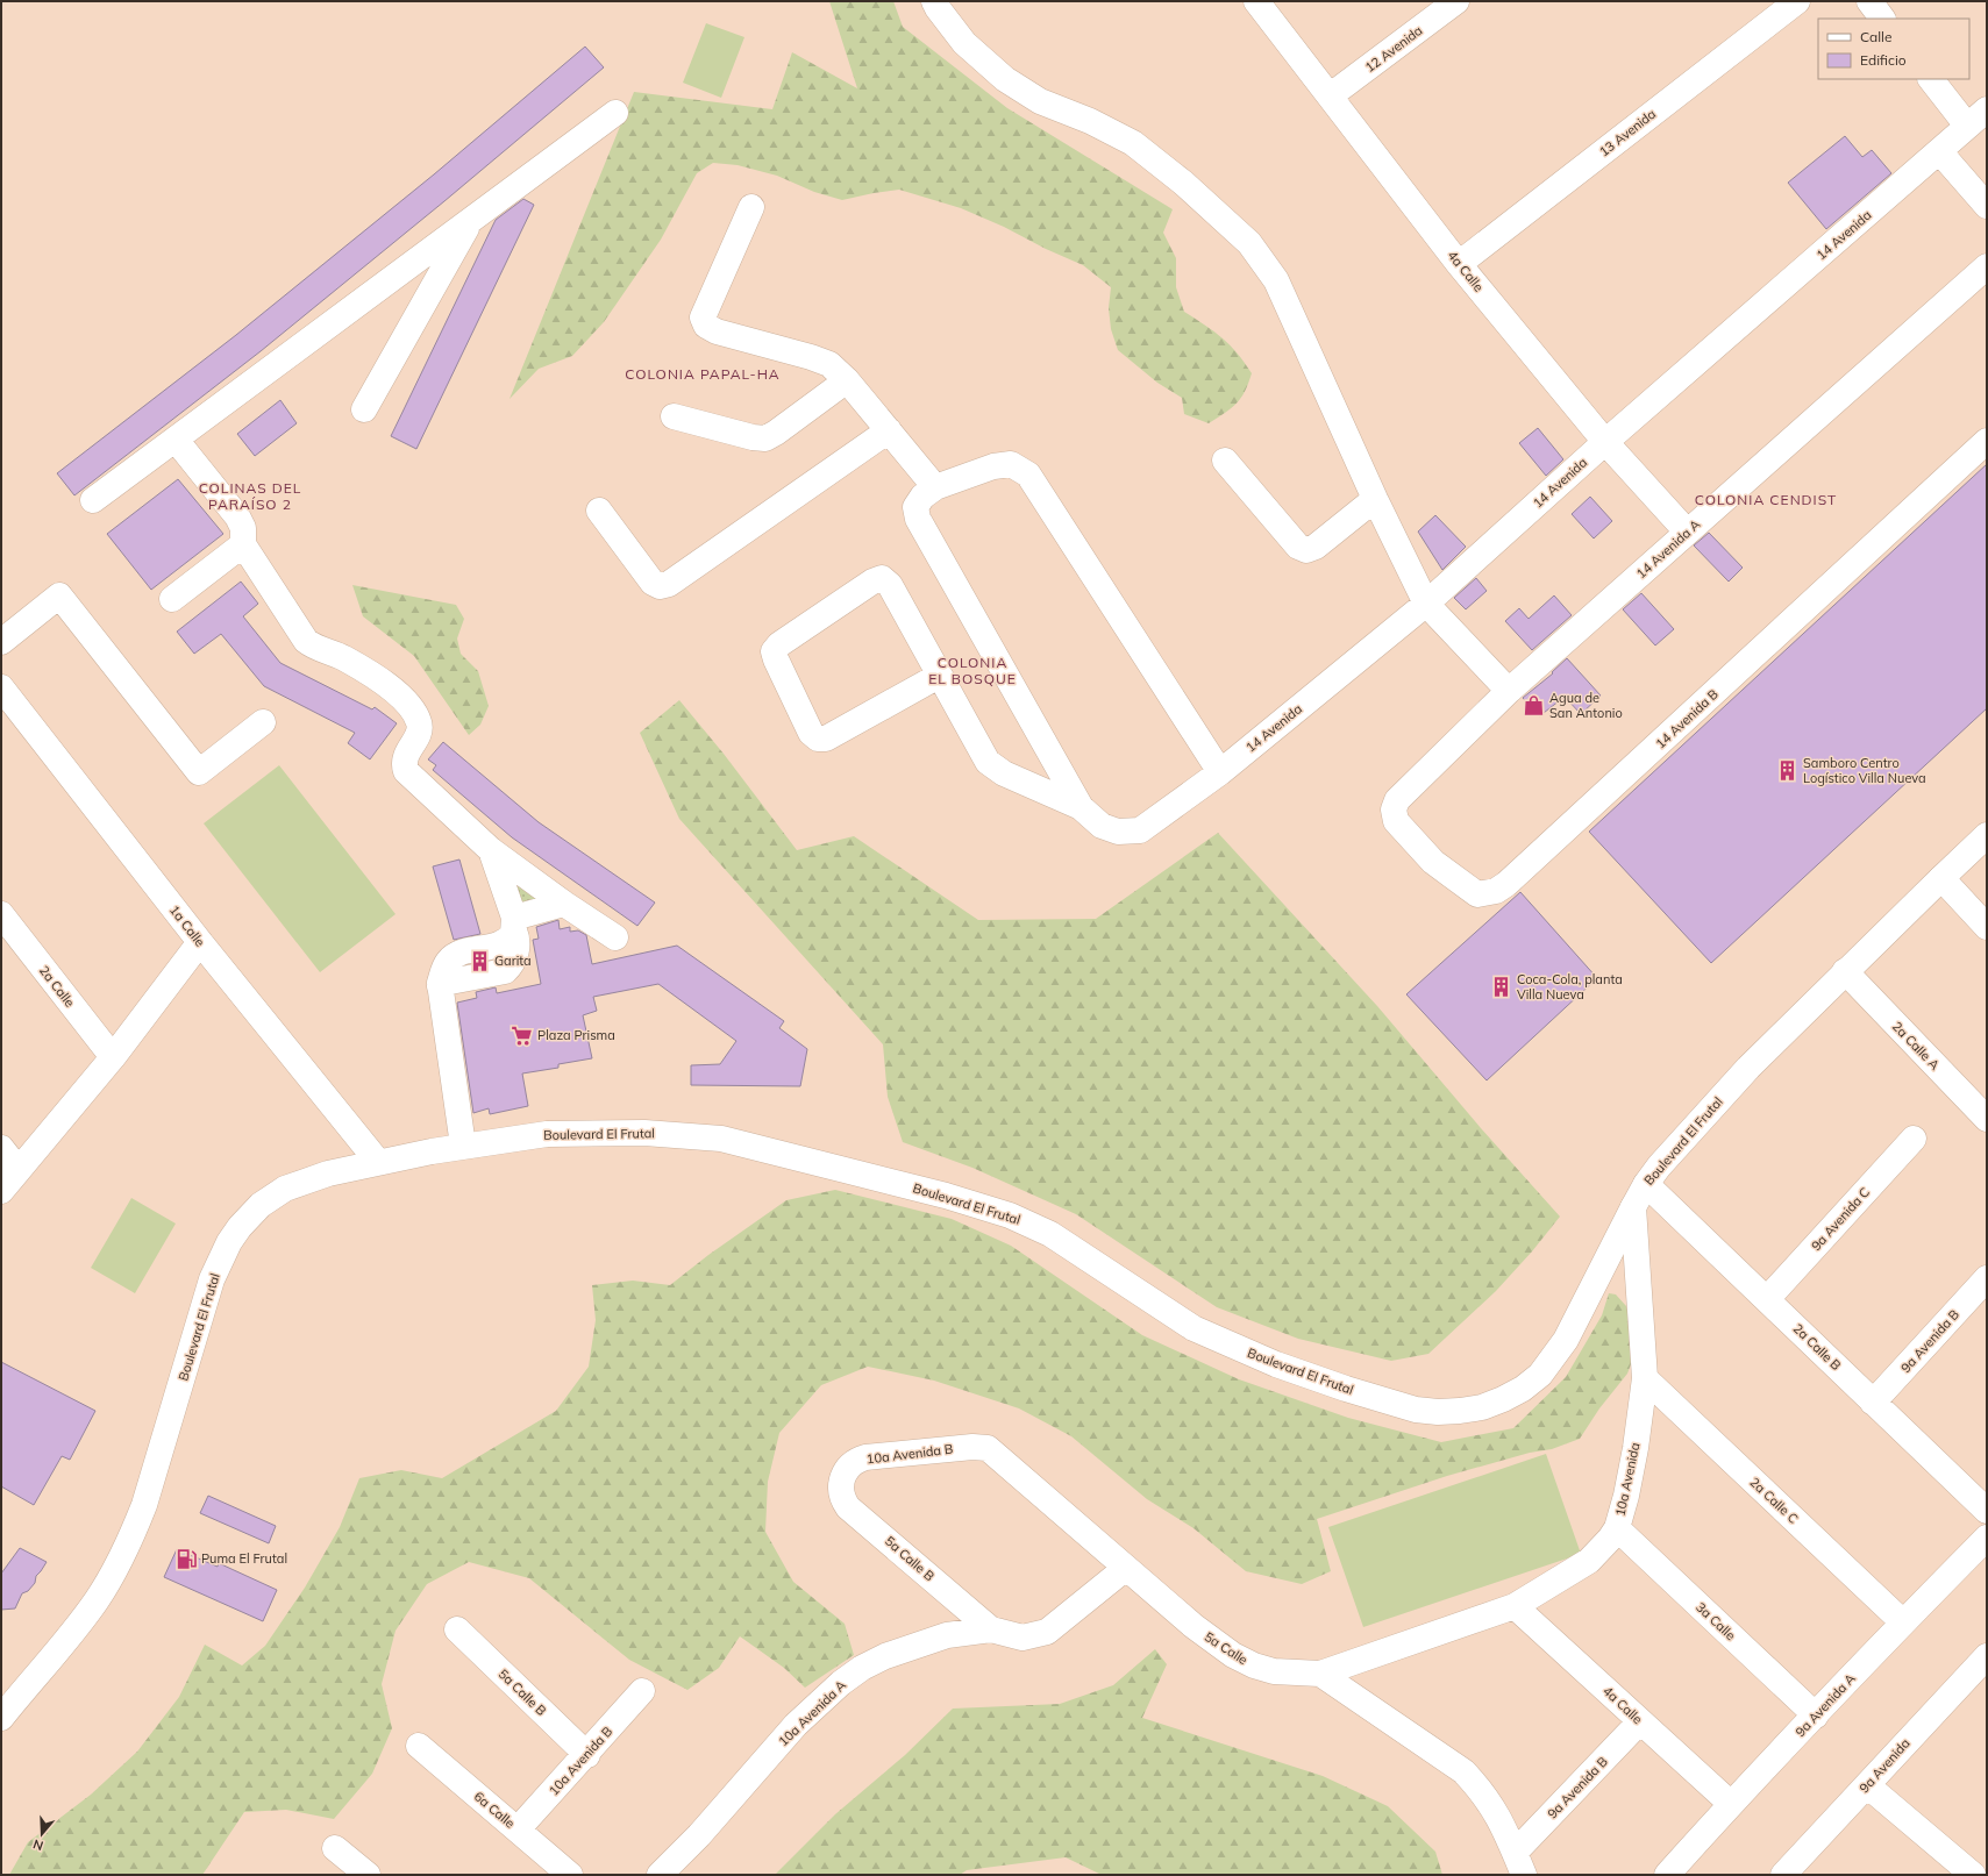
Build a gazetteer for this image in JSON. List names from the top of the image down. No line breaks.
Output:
{"streets":{"street":["12 Avenida","13 Avenida","14 Avenida","4a Calle","14 Avenida A","14 Avenida B","1a Calle","2a Calle","2a Calle A","Boulevard El Frutal","9a Avenida C","9a Avenida B","2a Calle B","10a Avenida B","10a Avenida","2a Calle C","5a Calle B","3a Calle","5a Calle","9a Avenida A","10a Avenida A","9a Avenida","6a Calle"]},"crossings":[["12 Avenida","4a Calle"],["13 Avenida","4a Calle"],["14 Avenida","4a Calle"],["4a Calle","14 Avenida A"],["4a Calle","9a Avenida B"],["4a Calle","10a Avenida"],["4a Calle","9a Avenida A"],["14 Avenida A","14 Avenida B"],["1a Calle","Boulevard El Frutal"],["2a Calle A","Boulevard El Frutal"],["Boulevard El Frutal","2a Calle B"],["Boulevard El Frutal","10a Avenida"],["9a Avenida C","2a Calle B"],["9a Avenida B","2a Calle B"],["10a Avenida B","5a Calle B"],["10a Avenida B","5a Calle"],["10a Avenida B","6a Calle"],["10a Avenida","2a Calle C"],["10a Avenida","3a Calle"],["10a Avenida","5a Calle"],["2a Calle C","9a Avenida A"],["5a Calle B","10a Avenida A"],["3a Calle","9a Avenida A"],["5a Calle","10a Avenida A"]],"districts":["COLONIA PAPAL-HA","COLINAS DEL PARAÍSO 2","COLONIA CENDIST","COLONIA EL BOSQUE"],"places":{"shop":["Agua de San Antonio"],"building":["Samboro Centro Logístico Villa Nueva","Garita","Coca-Cola, planta Villa Nueva"],"supermarket":["Plaza Prisma"],"fuel station":["Puma El Frutal"]},"legend":["Calle","Edificio"],"north":"bottom"}
